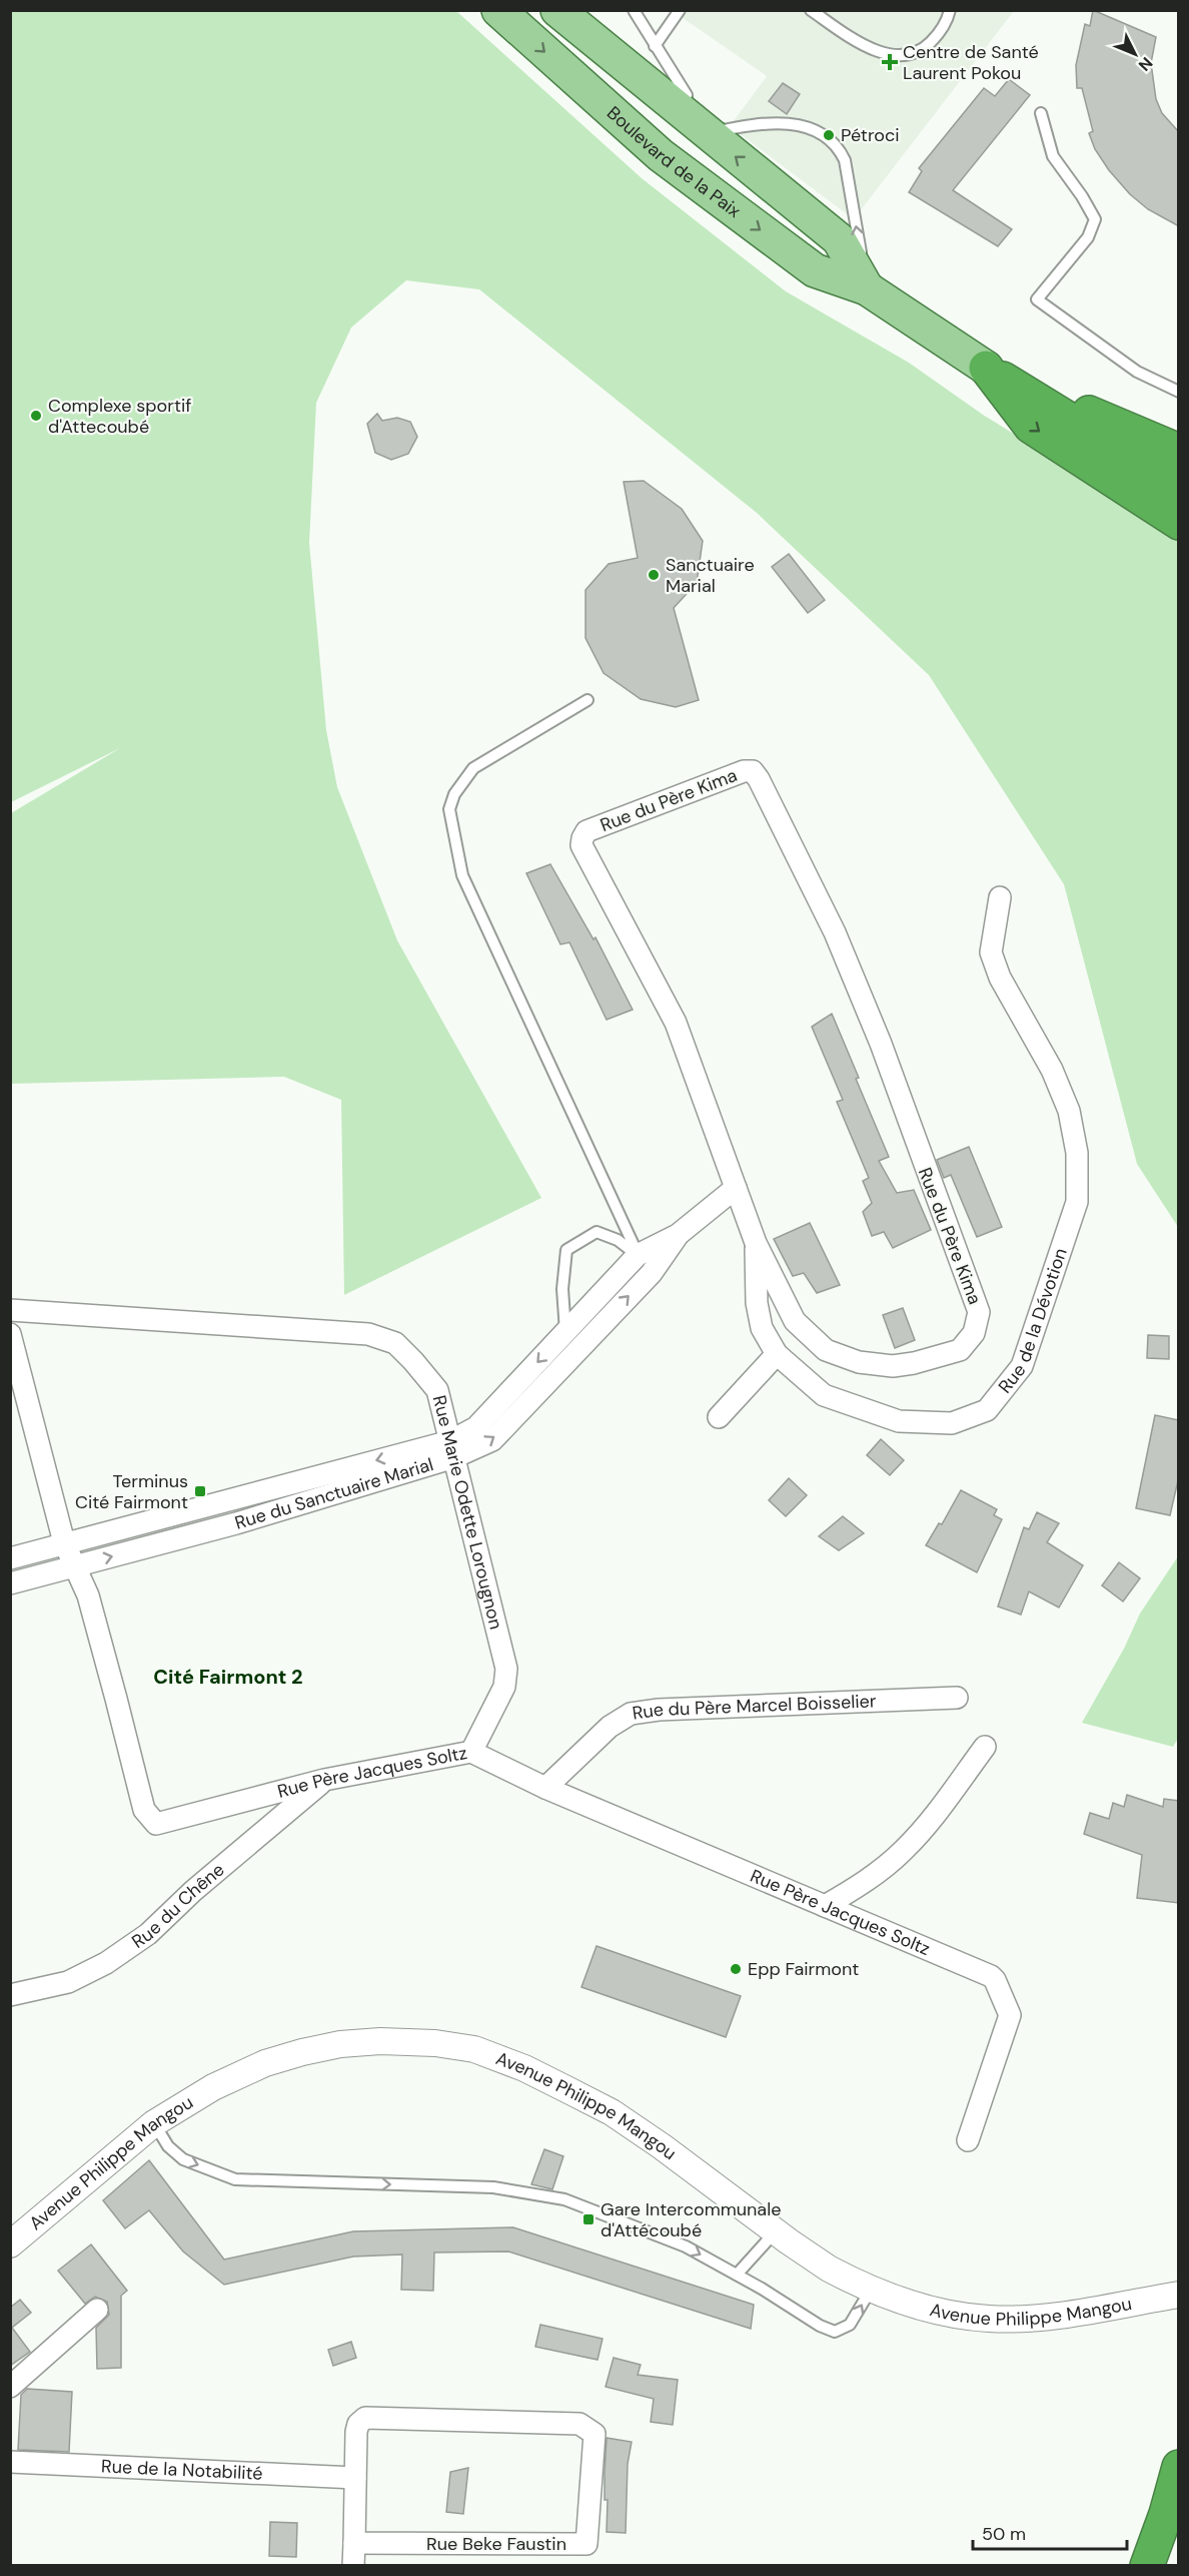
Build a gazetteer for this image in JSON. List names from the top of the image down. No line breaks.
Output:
{"streets":{"main road":["Boulevard de la Paix"],"street":["Rue du Père Kima","Rue de la Dévotion","Rue du Sanctuaire Marial","Rue Marie Odette Lorougnon","Rue du Père Marcel Boisselier","Rue Père Jacques Soltz","Rue du Chêne","Avenue Philippe Mangou","Rue de la Notabilité","Rue Beke Faustin"]},"crossings":[["Rue du Père Kima","Rue de la Dévotion"],["Rue du Père Kima","Rue du Sanctuaire Marial"],["Rue du Sanctuaire Marial","Rue Marie Odette Lorougnon"],["Rue du Sanctuaire Marial","Rue Père Jacques Soltz"],["Rue Marie Odette Lorougnon","Rue Père Jacques Soltz"],["Rue du Père Marcel Boisselier","Rue Père Jacques Soltz"],["Rue Père Jacques Soltz","Rue du Chêne"],["Rue de la Notabilité","Rue Beke Faustin"]],"districts":["Cité Fairmont 2"],"places":{"health":["Centre de Santé Laurent Pokou"],"other":["Pétroci","Complexe sportif d'Attecoubé","Sanctuaire Marial","Epp Fairmont"],"transit":["Terminus Cité Fairmont","Gare Intercommunale d'Attécoubé"]},"scale_bar":"50 m","north":"bottom right"}
